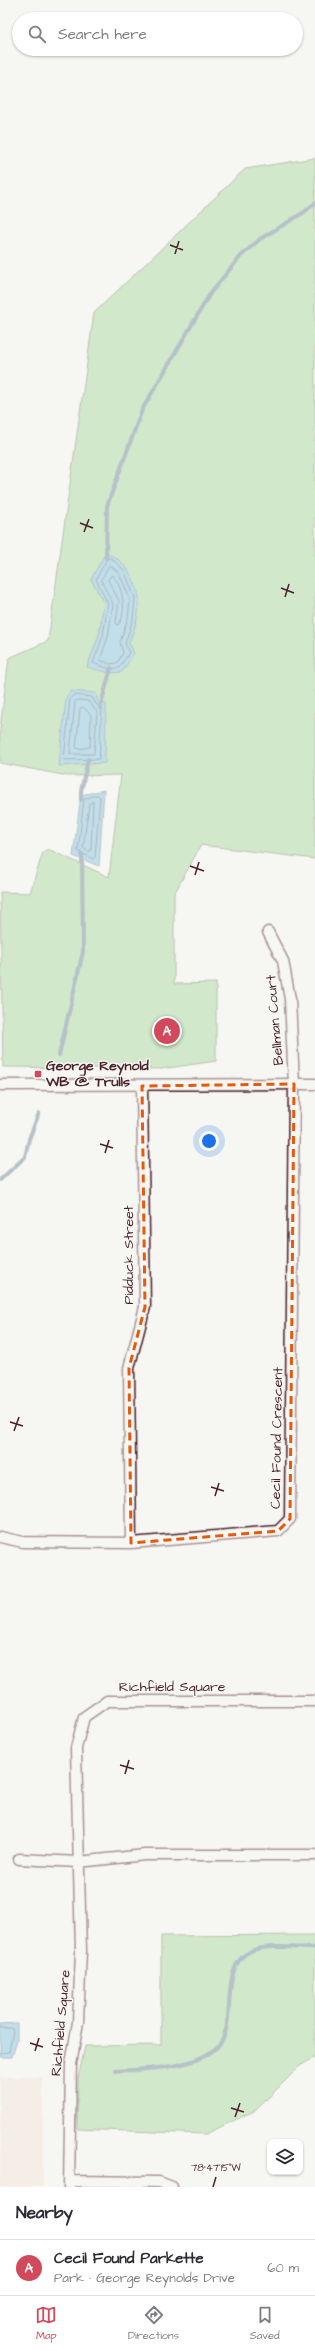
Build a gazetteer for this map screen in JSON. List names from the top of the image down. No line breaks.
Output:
{"streets":{"street":["Bellman Court","Pidduck Street","Cecil Found Crescent","Richfield Square"]},"crossings":[["Bellman Court","Cecil Found Crescent"],["Pidduck Street","Cecil Found Crescent"]],"places":{"transit":["George Reynold WB @ Trulls"]},"page":{"search":"Search here","pins":"A","heading":"Nearby","list":[{"mark":"A","name":"Cecil Found Parkette","note":"Park · George Reynolds Drive","value":"60 m"}],"nav":["Map","Directions","Saved"]},"coordinates":["78°47'15\"W"]}
